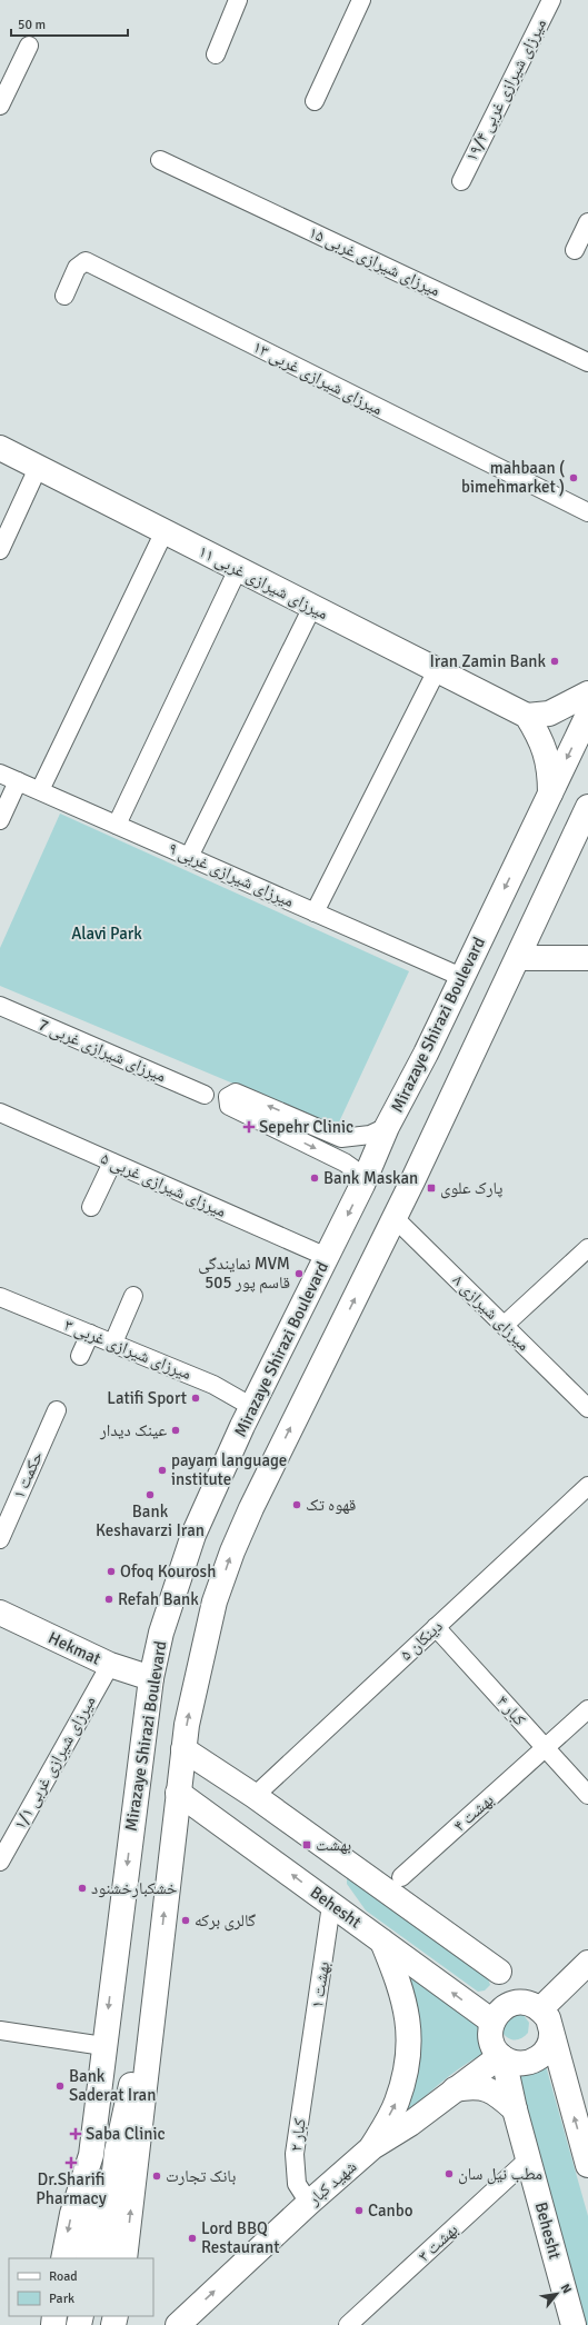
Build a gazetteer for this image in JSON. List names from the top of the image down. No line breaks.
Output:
{"streets":{"main road":["میرزای شیرازی غربی ۱۱","Mirazaye Shirazi Boulevard","Hekmat","Behesht","شهید کبار"],"street":["۱۹/۴ میرزای شیرازی غربی","۱۵ میرزای شیرازی غربی","۱۳ میرزای شیرازی غربی","میرزای شیرازی غربی ۹","میرزای شیرازی غربی 7","۵ میرزای شیرازی غربی","۸ میرزای شیرازی","۳ میرزای شیرازی غربی","۱ حکمت","۵ دینکان","۴ کبار","۱/۱ میرزای شیرازی غربی","۴ بهشت","۱ بهشت","۲ کبار","۳ بهشت"]},"crossings":[["میرزای شیرازی غربی ۹","Mirazaye Shirazi Boulevard"],["Mirazaye Shirazi Boulevard","۵ میرزای شیرازی غربی"],["Mirazaye Shirazi Boulevard","۳ میرزای شیرازی غربی"],["Mirazaye Shirazi Boulevard","Hekmat"],["۵ دینکان","۴ کبار"],["Hekmat","۱/۱ میرزای شیرازی غربی"],["۴ کبار","۴ بهشت"],["Behesht","۱ بهشت"],["Behesht","شهید کبار"],["Behesht","۳ بهشت"],["۱ بهشت","۲ کبار"],["۲ کبار","شهید کبار"]],"one_way":["شهید کبار"],"parks":["Alavi Park"],"places":{"other":["mahbaan ( bimehmarket )","Iran Zamin Bank","Bank Maskan","نمایندگی MVM 505 قاسم پور","Latifi Sport","عینک دیدار","payam language institute","Bank Keshavarzi Iran","قهوه تک","Ofoq Kourosh","Refah Bank","خشکبارخشنود","گالری برکه","Bank Saderat Iran","مطب نیل سان","بانک تجارت","Canbo","Lord BBQ Restaurant"],"health":["Sepehr Clinic","Saba Clinic","Dr.Sharifi Pharmacy"],"transit":["پارک علوی","بهشت"]},"legend":["Road","Park"],"scale_bar":"50 m","north":"top right"}
